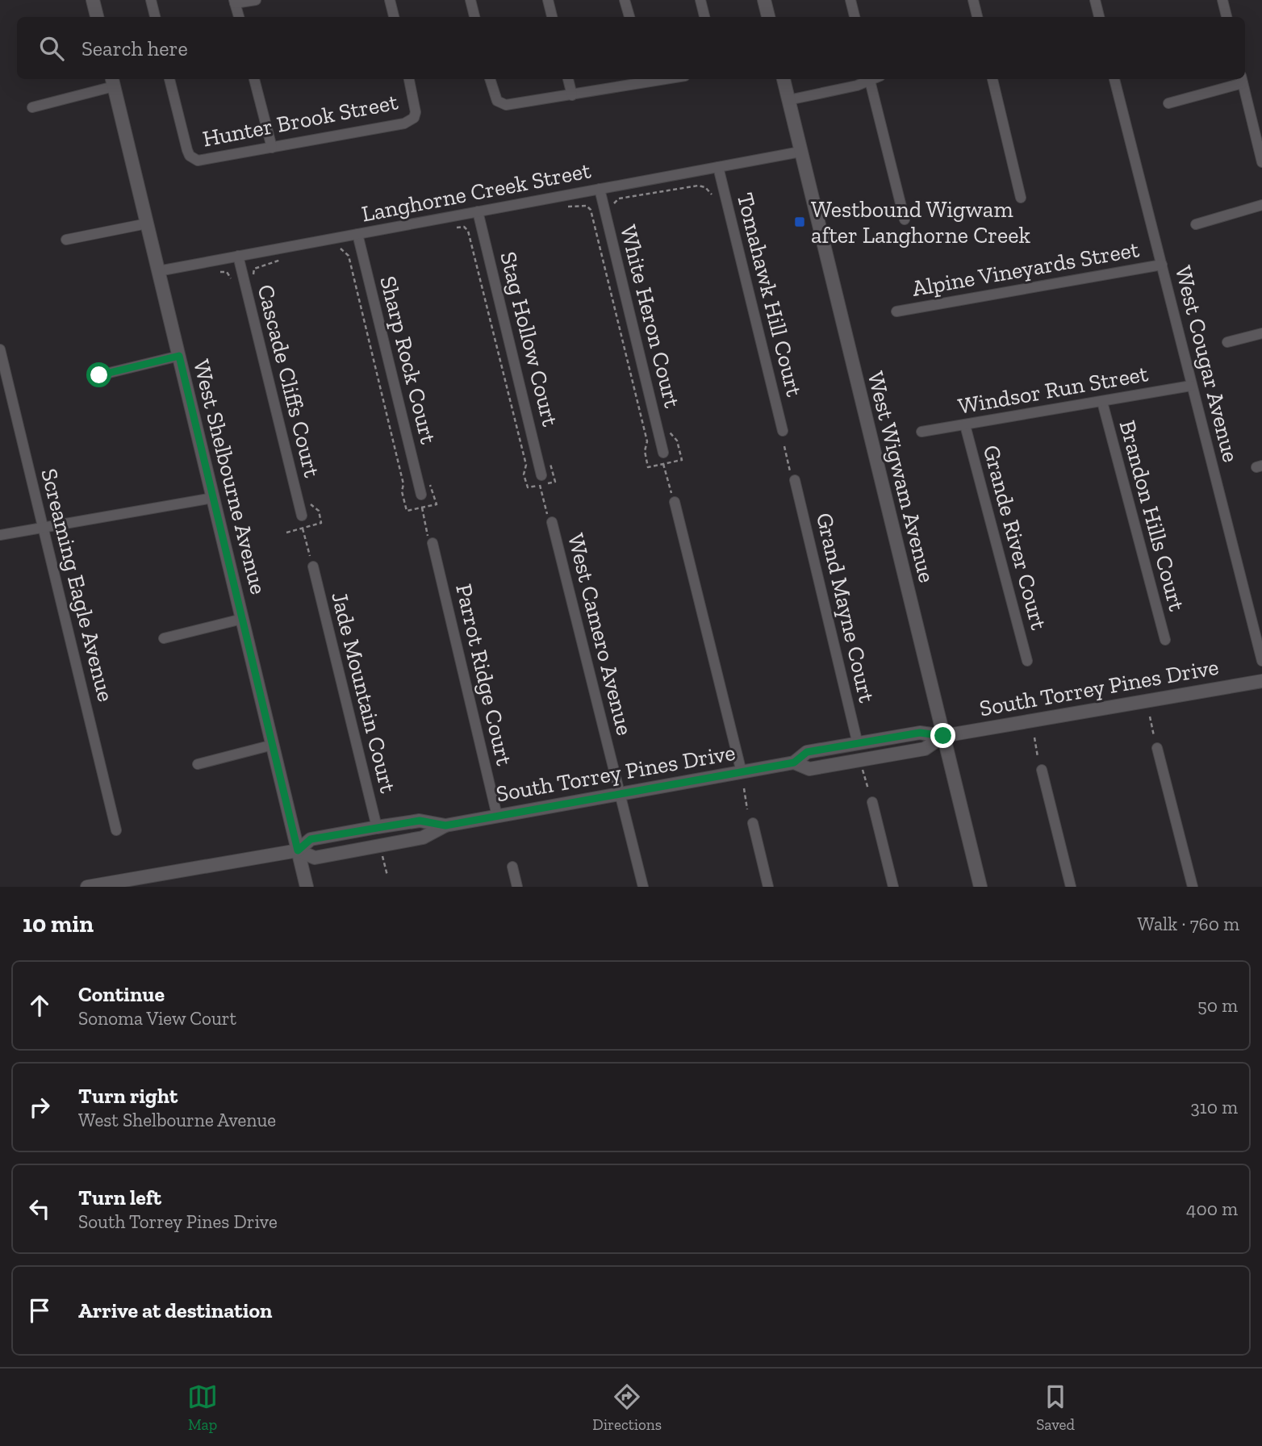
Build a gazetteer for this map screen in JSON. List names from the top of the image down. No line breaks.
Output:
{"streets":{"street":["Hunter Brook Street","Langhorne Creek Street","Alpine Vineyards Street","Tomahawk Hill Court","White Heron Court","Stag Hollow Court","Sharp Rock Court","West Cougar Avenue","Cascade Cliffs Court","Windsor Run Street","West Shelbourne Avenue","West Wigwam Avenue","Brandon Hills Court","Grande River Court","Screaming Eagle Avenue","Grand Mayne Court","West Camero Avenue","Parrot Ridge Court","South Torrey Pines Drive","Jade Mountain Court"]},"crossings":[["Langhorne Creek Street","Tomahawk Hill Court"],["Langhorne Creek Street","White Heron Court"],["Langhorne Creek Street","Stag Hollow Court"],["Langhorne Creek Street","Sharp Rock Court"],["Langhorne Creek Street","Cascade Cliffs Court"],["Langhorne Creek Street","West Shelbourne Avenue"],["Langhorne Creek Street","West Wigwam Avenue"],["Alpine Vineyards Street","West Cougar Avenue"],["West Cougar Avenue","Windsor Run Street"],["Windsor Run Street","Brandon Hills Court"],["Windsor Run Street","Grande River Court"],["West Shelbourne Avenue","South Torrey Pines Drive"],["West Wigwam Avenue","South Torrey Pines Drive"],["Grand Mayne Court","South Torrey Pines Drive"],["West Camero Avenue","South Torrey Pines Drive"],["Parrot Ridge Court","South Torrey Pines Drive"],["South Torrey Pines Drive","Jade Mountain Court"]],"places":{"transit":["Westbound Wigwam after Langhorne Creek"]},"page":{"search":"Search here","heading":["10 min","Walk · 760 m"],"list":[["Continue","Sonoma View Court","50 m"],["Turn right","West Shelbourne Avenue","310 m"],["Turn left","South Torrey Pines Drive","400 m"],"Arrive at destination"],"nav":["Map","Directions","Saved"]}}
